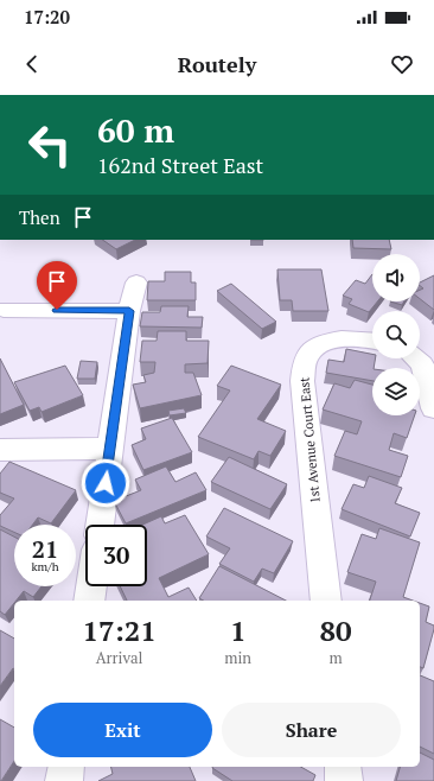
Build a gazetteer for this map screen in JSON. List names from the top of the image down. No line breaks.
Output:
{"streets":{"street":["1st Avenue Court East"]},"page":{"status":"17:20","header":"Routely","turn":["60 m","162nd Street East"],"then":"Then","speed":"21 km/h","limit":"30","eta":["17:21","Arrival","1","min","80","m"],"buttons":["Exit","Share"]}}
